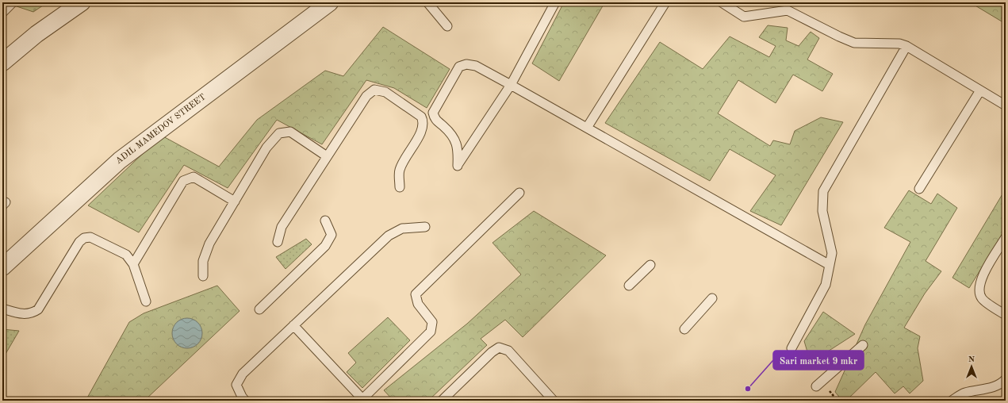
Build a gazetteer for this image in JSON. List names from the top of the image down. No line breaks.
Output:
{"streets":{"street":["ADIL MAMEDOV STREET"]},"places":["Sari market 9 mkr"],"north":"top"}
